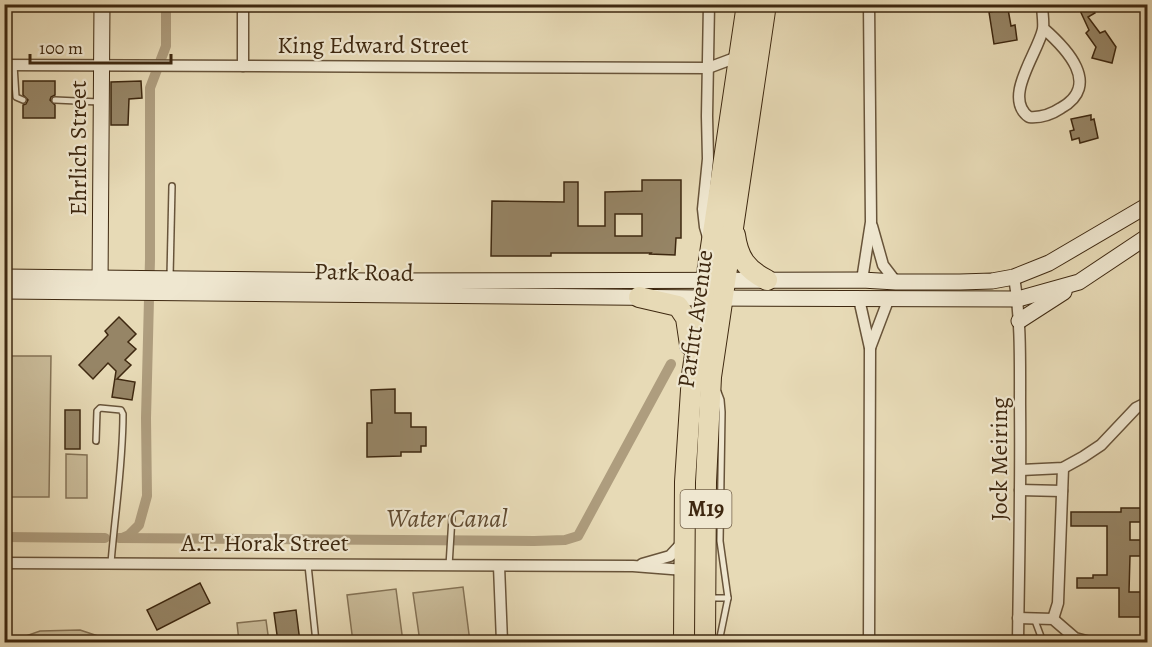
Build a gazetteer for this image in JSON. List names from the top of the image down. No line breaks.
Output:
{"streets":{"highway":["Parfitt Avenue","M19"],"street":["King Edward Street","Ehrlich Street","Park Road","Jock Meiring","A.T. Horak Street"]},"crossings":[["King Edward Street","Ehrlich Street"],["King Edward Street","Parfitt Avenue"],["Ehrlich Street","Park Road"],["Park Road","Parfitt Avenue"],["Parfitt Avenue","A.T. Horak Street"]],"water":["Water Canal"],"scale_bar":"100 m"}
